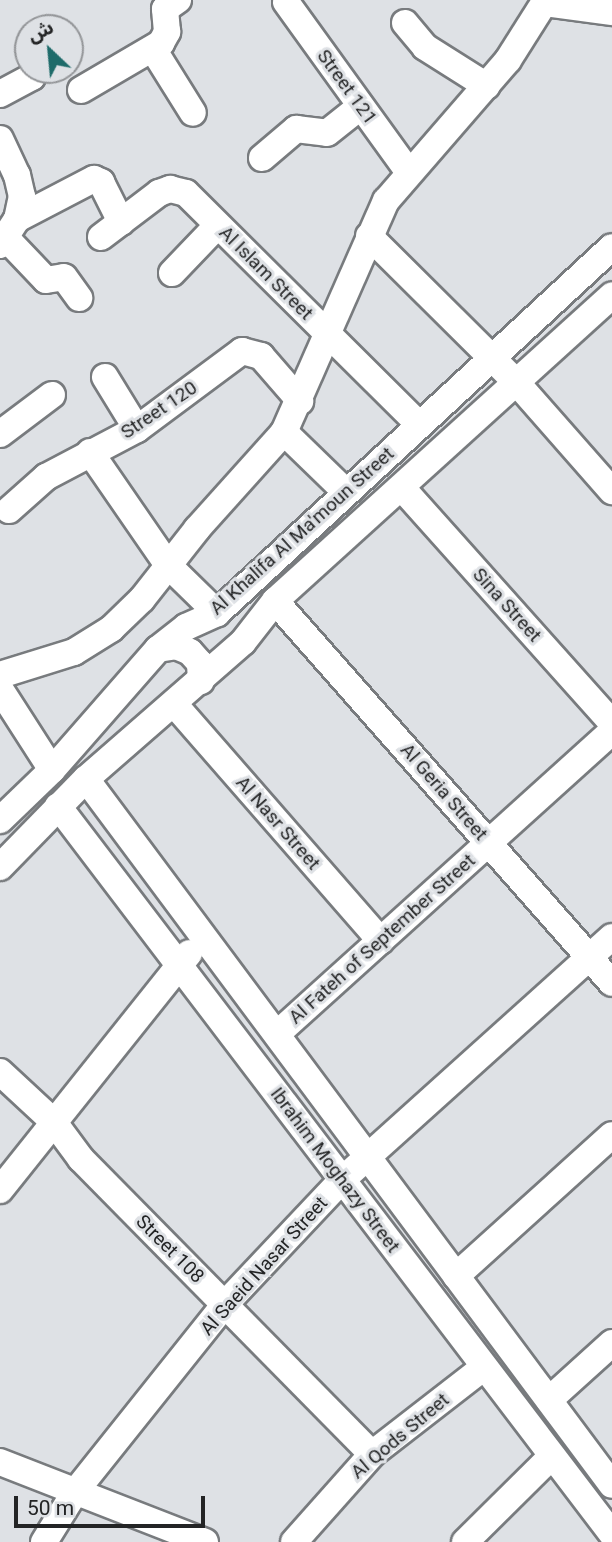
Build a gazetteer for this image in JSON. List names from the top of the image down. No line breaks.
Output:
{"streets":{"street":["Street 121","Al Islam Street","Street 120","Al Khalifa Al Ma'moun Street","Sina Street","Al Geria Street","Al Nasr Street","Al Fateh of September Street","Ibrahim Moghazy Street","Street 108","Al Saeid Nasar Street","Al Qods Street"]},"crossings":[["Al Islam Street","Al Khalifa Al Ma'moun Street"],["Al Khalifa Al Ma'moun Street","Sina Street"],["Al Khalifa Al Ma'moun Street","Al Geria Street"],["Al Khalifa Al Ma'moun Street","Al Nasr Street"],["Al Khalifa Al Ma'moun Street","Ibrahim Moghazy Street"],["Al Geria Street","Al Fateh of September Street"],["Al Geria Street","Al Saeid Nasar Street"],["Al Nasr Street","Al Fateh of September Street"],["Al Fateh of September Street","Ibrahim Moghazy Street"],["Ibrahim Moghazy Street","Al Saeid Nasar Street"],["Ibrahim Moghazy Street","Al Qods Street"],["Street 108","Al Saeid Nasar Street"],["Street 108","Al Qods Street"]],"scale_bar":"50 m","north":"top left"}
